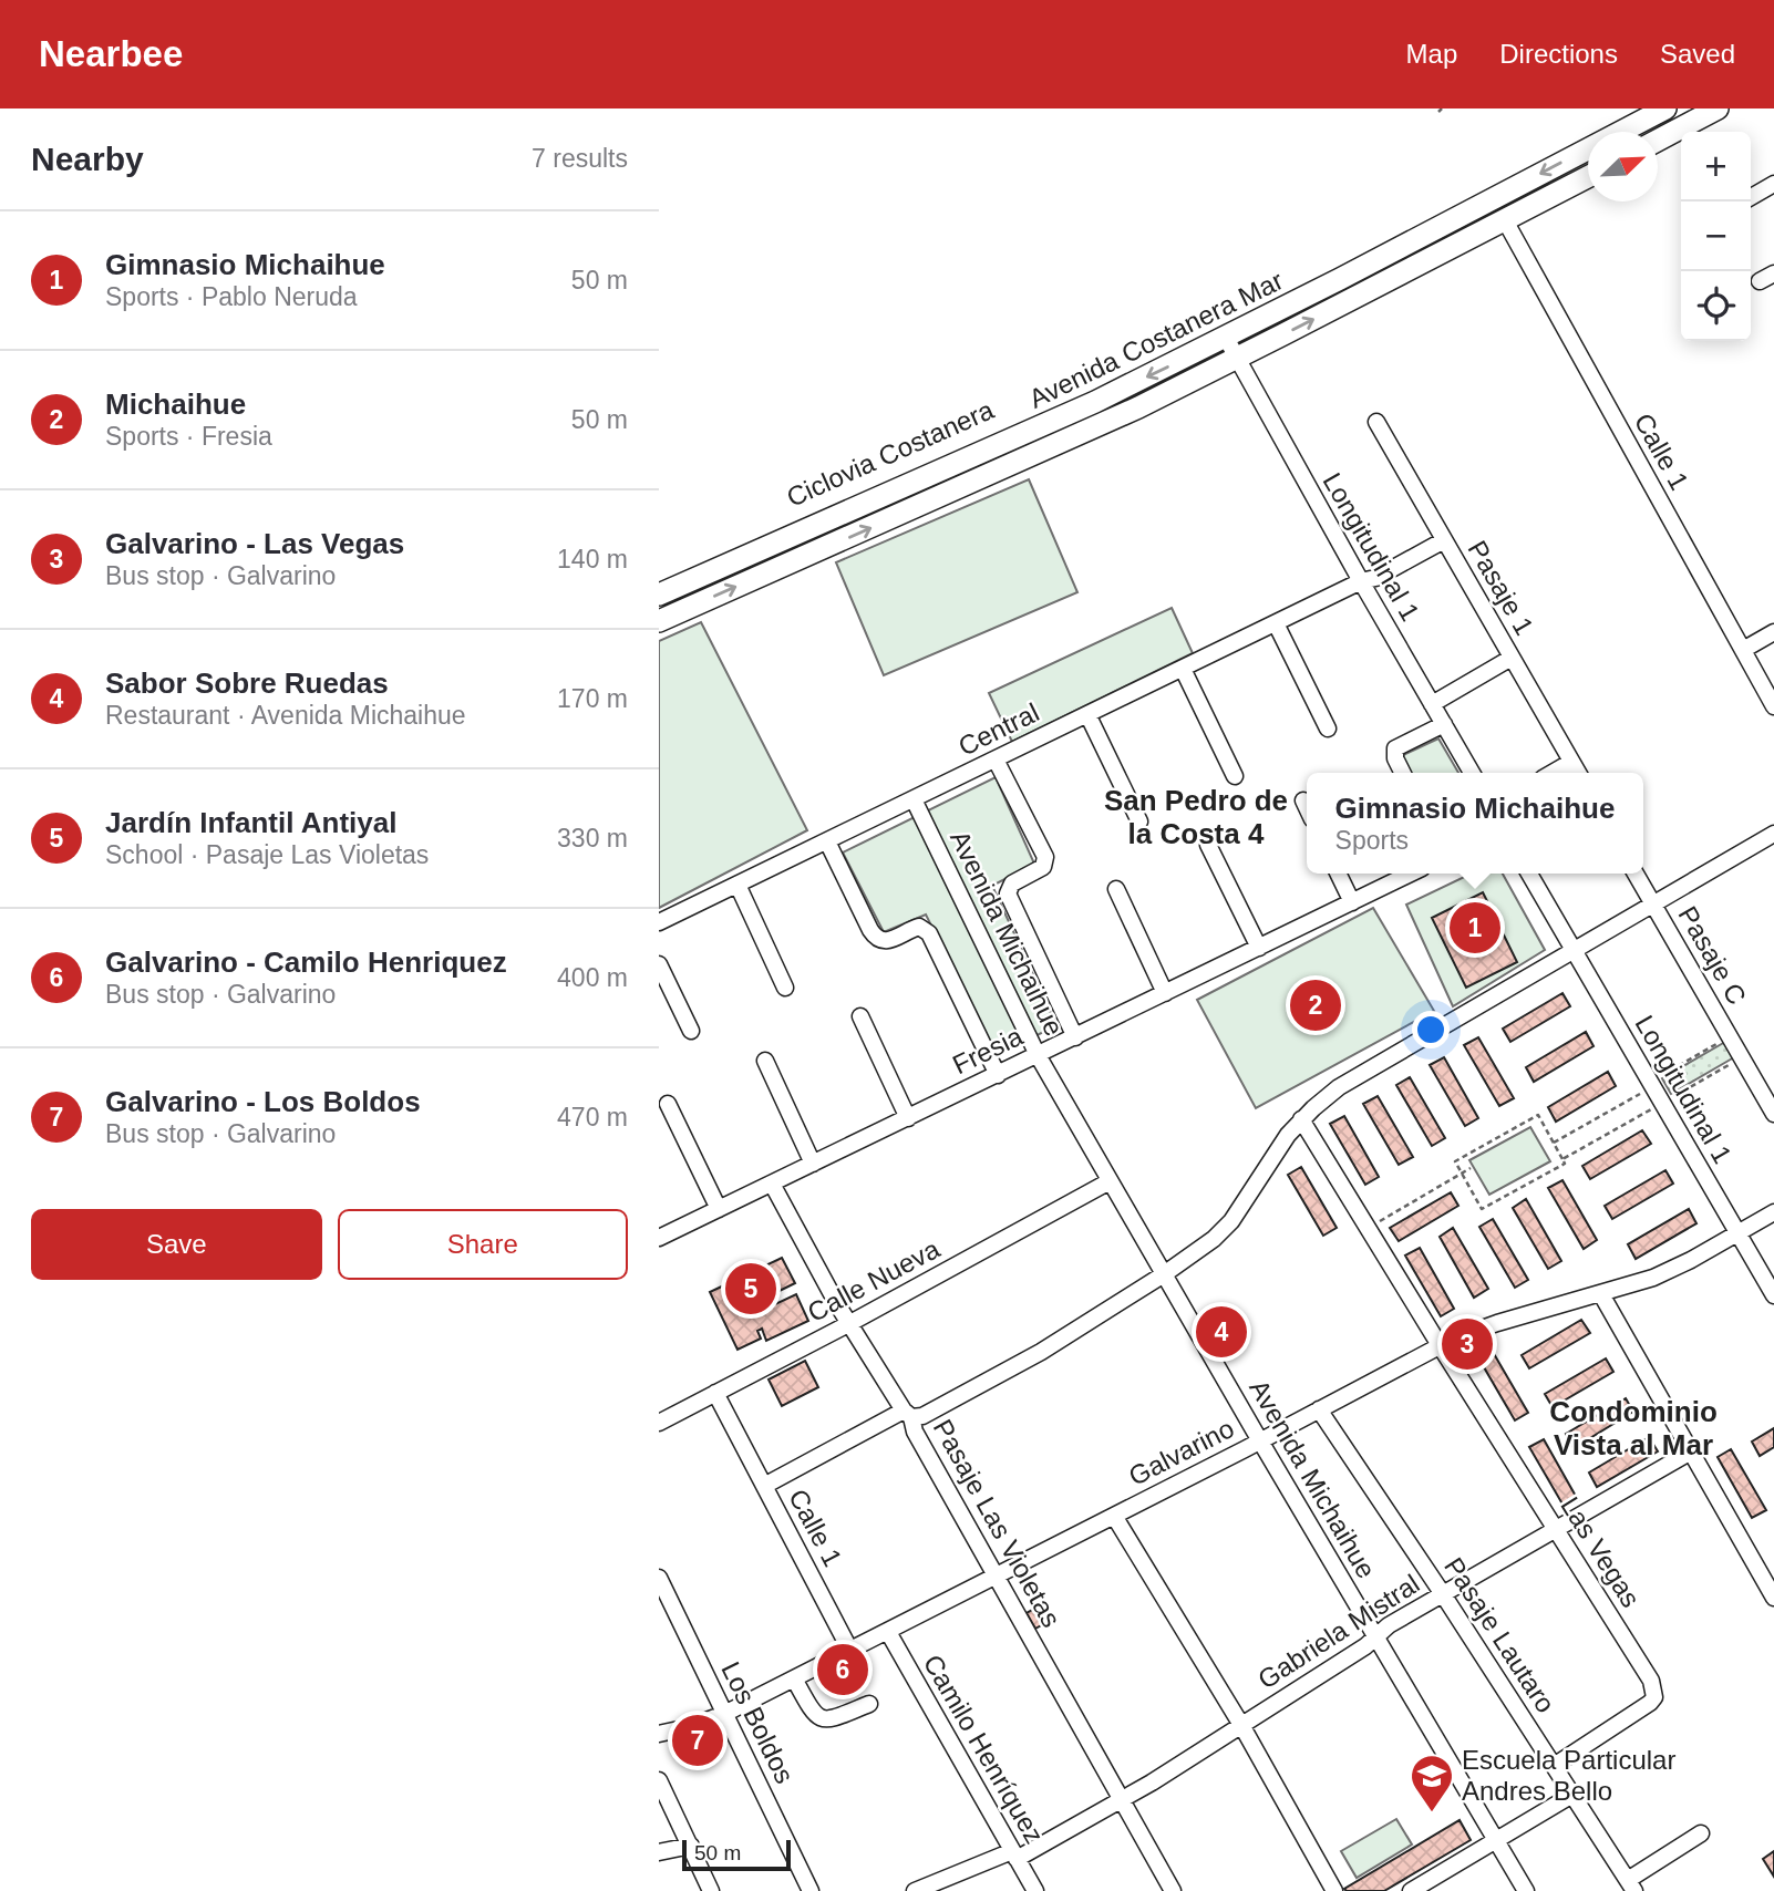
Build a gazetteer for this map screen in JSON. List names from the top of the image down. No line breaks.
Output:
{"streets":{"main road":["Avenida Costanera Mar"],"street":["Calle 1","Longitudinal 1","Pasaje 1","Central","Avenida Michaihue","Pasaje C","Fresia","Calle Nueva","Galvarino","Pasaje Las Violetas","Las Vegas","Gabriela Mistral","Pasaje Lautaro","Los Boldos","Camilo Henríquez"]},"crossings":[["Avenida Costanera Mar","Calle 1"],["Avenida Costanera Mar","Longitudinal 1"],["Calle 1","Longitudinal 1"],["Calle 1","Avenida Michaihue"],["Calle 1","Pasaje C"],["Calle 1","Galvarino"],["Calle 1","Pasaje Las Violetas"],["Calle 1","Las Vegas"],["Longitudinal 1","Central"],["Longitudinal 1","Galvarino"],["Pasaje 1","Central"],["Central","Avenida Michaihue"],["Avenida Michaihue","Fresia"],["Avenida Michaihue","Calle Nueva"],["Avenida Michaihue","Galvarino"],["Avenida Michaihue","Gabriela Mistral"],["Fresia","Pasaje Las Violetas"],["Calle Nueva","Pasaje Las Violetas"],["Galvarino","Pasaje Las Violetas"],["Galvarino","Las Vegas"],["Galvarino","Pasaje Lautaro"],["Galvarino","Los Boldos"],["Galvarino","Camilo Henríquez"],["Pasaje Las Violetas","Gabriela Mistral"],["Las Vegas","Gabriela Mistral"],["Las Vegas","Pasaje Lautaro"],["Gabriela Mistral","Pasaje Lautaro"],["Gabriela Mistral","Camilo Henríquez"]],"districts":["San Pedro de la Costa 4","Condominio Vista al Mar"],"places":{"school or university":["Escuela Particular Andres Bello"]},"scale_bar":"50 m","north":"top right","page":{"header":"Nearbee","nav":["Map","Directions","Saved"],"heading":["Nearby","7 results"],"map_buttons":["+","−"],"list":[{"mark":"1","name":"Gimnasio Michaihue","note":"Sports · Pablo Neruda","value":"50 m"},{"mark":"2","name":"Michaihue","note":"Sports · Fresia","value":"50 m"},{"mark":"3","name":"Galvarino - Las Vegas","note":"Bus stop · Galvarino","value":"140 m"},{"mark":"4","name":"Sabor Sobre Ruedas","note":"Restaurant · Avenida Michaihue","value":"170 m"},{"mark":"5","name":"Jardín Infantil Antiyal","note":"School · Pasaje Las Violetas","value":"330 m"},{"mark":"6","name":"Galvarino - Camilo Henriquez","note":"Bus stop · Galvarino","value":"400 m"},{"mark":"7","name":"Galvarino - Los Boldos","note":"Bus stop · Galvarino","value":"470 m"}],"popup":["Gimnasio Michaihue","Sports"],"pins":["1","2","5","4","3","6","7"],"buttons":["Save","Share"],"scale":"50 m"}}
